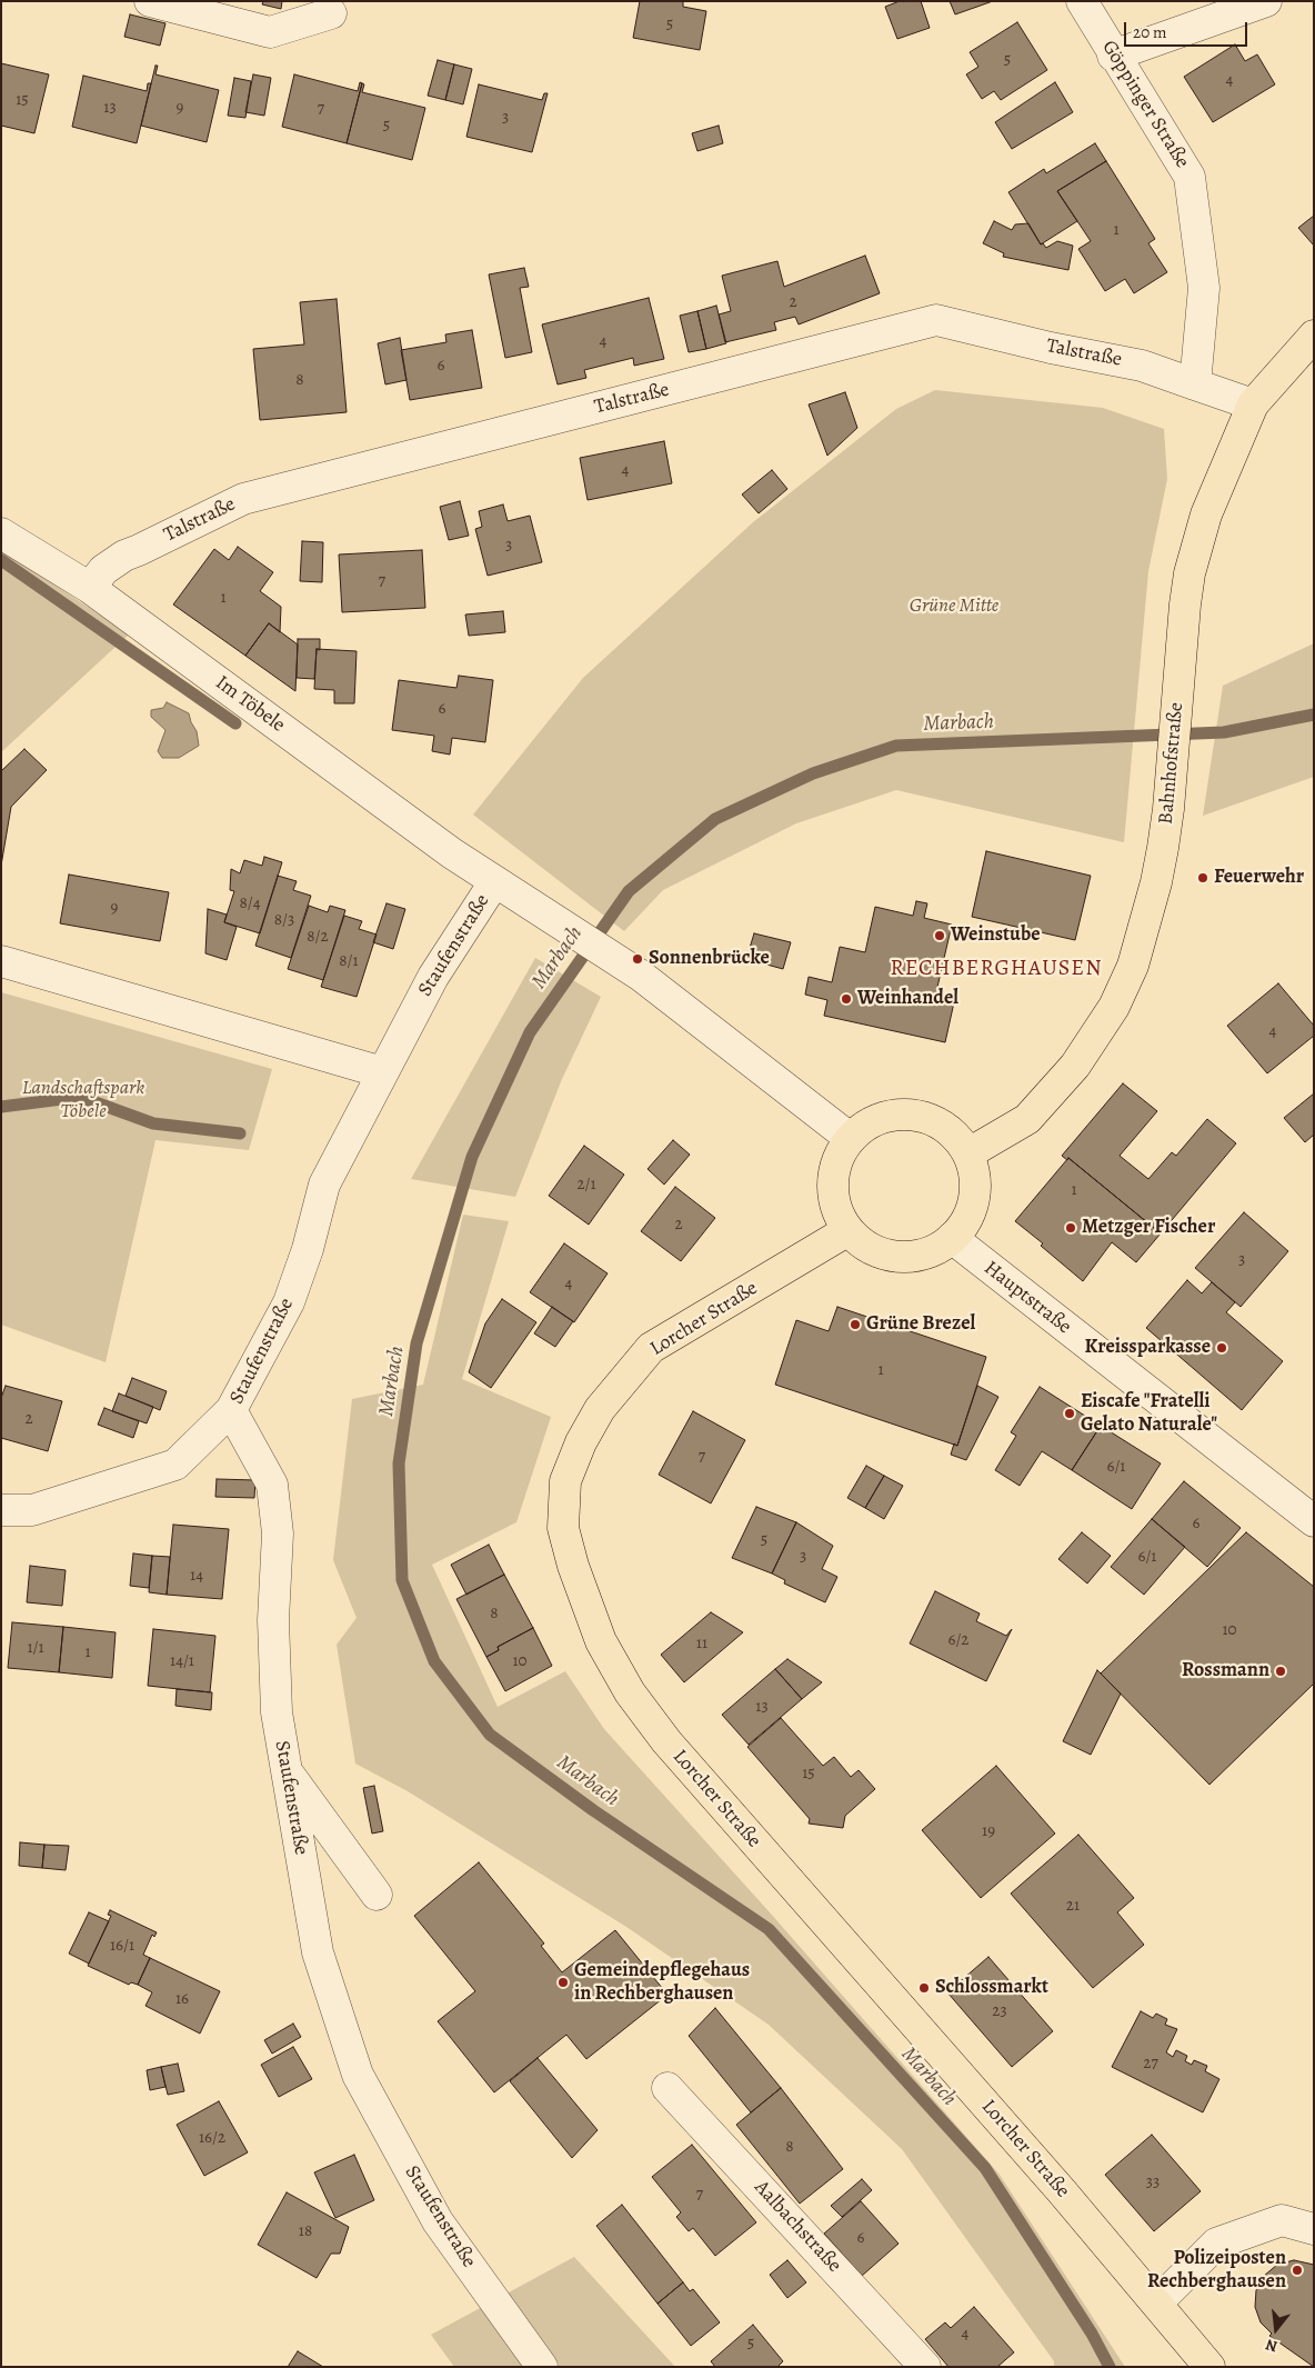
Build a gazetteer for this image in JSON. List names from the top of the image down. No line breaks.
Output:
{"streets":{"main road":["Bahnhofstraße","Lorcher Straße"],"street":["Göppinger Straße","Talstraße","Im Töbele","Staufenstraße","Hauptstraße","Aalbachstraße"]},"crossings":[["Göppinger Straße","Talstraße"],["Talstraße","Im Töbele"],["Im Töbele","Staufenstraße"],["Bahnhofstraße","Staufenstraße"],["Bahnhofstraße","Hauptstraße"],["Bahnhofstraße","Lorcher Straße"],["Staufenstraße","Hauptstraße"],["Staufenstraße","Lorcher Straße"],["Hauptstraße","Lorcher Straße"]],"districts":["RECHBERGHAUSEN"],"water":["Marbach"],"parks":["Grüne Mitte","Landschaftspark Töbele"],"places":["Feuerwehr","Weinstube","Sonnenbrücke","Weinhandel","Metzger Fischer","Grüne Brezel","Kreissparkasse","Eiscafe \"Fratelli Gelato Naturale\"","Rossmann","Gemeindepflegehaus in Rechberghausen","Schlossmarkt","Polizeiposten Rechberghausen"],"house_numbers":["5","5","4","15","13","9","7","3","5","1","2","4","6","8","4","3","7","1","6","8/4","9","8/3","8/2","8/1","4","2/1","1","2","3","4","1","2","7","6/1","6","5","3","6/1","14","8","10","6/2","11","1/1","1","14/1","10","13","15","19","21","16/1","16","23","27","16/2","8","33","7","18","6","4","5"],"scale_bar":"20 m","north":"bottom"}
